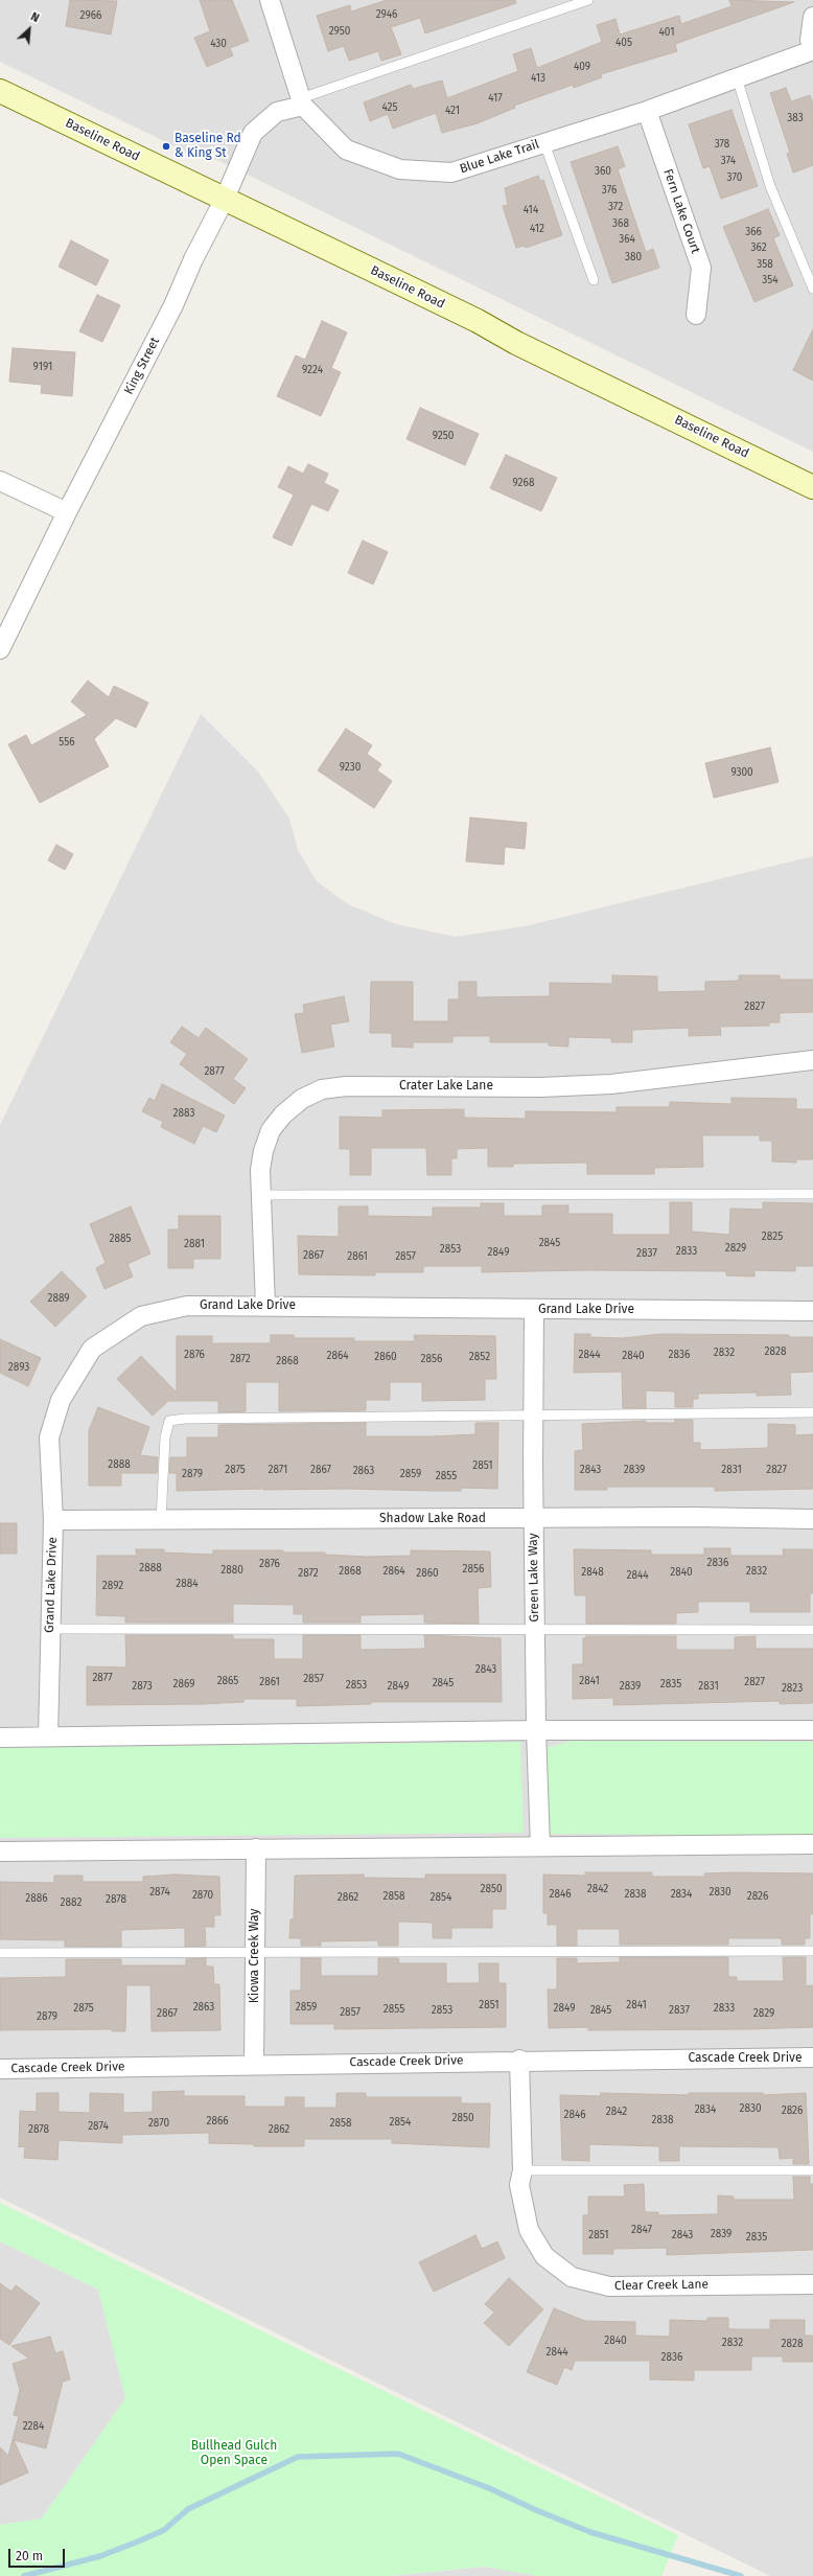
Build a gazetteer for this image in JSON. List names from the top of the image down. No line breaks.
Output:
{"streets":{"main road":["Baseline Road"],"street":["Blue Lake Trail","Fern Lake Court","King Street","Crater Lake Lane","Grand Lake Drive","Shadow Lake Road","Green Lake Way","Kiowa Creek Way","Cascade Creek Drive","Clear Creek Lane"]},"crossings":[["Baseline Road","King Street"],["Blue Lake Trail","Fern Lake Court"],["Blue Lake Trail","King Street"],["Crater Lake Lane","Grand Lake Drive"],["Grand Lake Drive","Shadow Lake Road"],["Grand Lake Drive","Green Lake Way"],["Shadow Lake Road","Green Lake Way"],["Kiowa Creek Way","Cascade Creek Drive"],["Cascade Creek Drive","Clear Creek Lane"]],"parks":["Bullhead Gulch Open Space"],"places":["Baseline Rd & King St"],"house_numbers":["2946","2966","2950","401","405","430","409","413","417","425","421","383","378","374","360","370","376","372","414","368","412","366","364","362","380","358","354","9191","9224","9250","9268","556","9230","9300","2827","2877","2883","2825","2885","2845","2881","2829","2853","2833","2849","2837","2867","2861","2857","2889","2828","2832","2876","2844","2836","2864","2840","2860","2852","2872","2856","2868","2893","2888","2851","2875","2871","2867","2843","2839","2831","2827","2863","2879","2859","2855","2836","2876","2888","2856","2880","2868","2864","2832","2848","2840","2872","2860","2844","2884","2892","2843","2877","2857","2865","2841","2861","2827","2845","2869","2835","2853","2873","2849","2839","2831","2823","2850","2842","2874","2830","2846","2838","2834","2870","2858","2826","2862","2854","2886","2878","2882","2851","2841","2863","2859","2875","2849","2833","2855","2853","2845","2837","2857","2867","2829","2879","2830","2834","2826","2842","2846","2850","2838","2866","2854","2870","2858","2874","2878","2862","2847","2839","2851","2843","2835","2840","2832","2828","2844","2836","2284"],"scale_bar":"20 m","north":"top right"}
